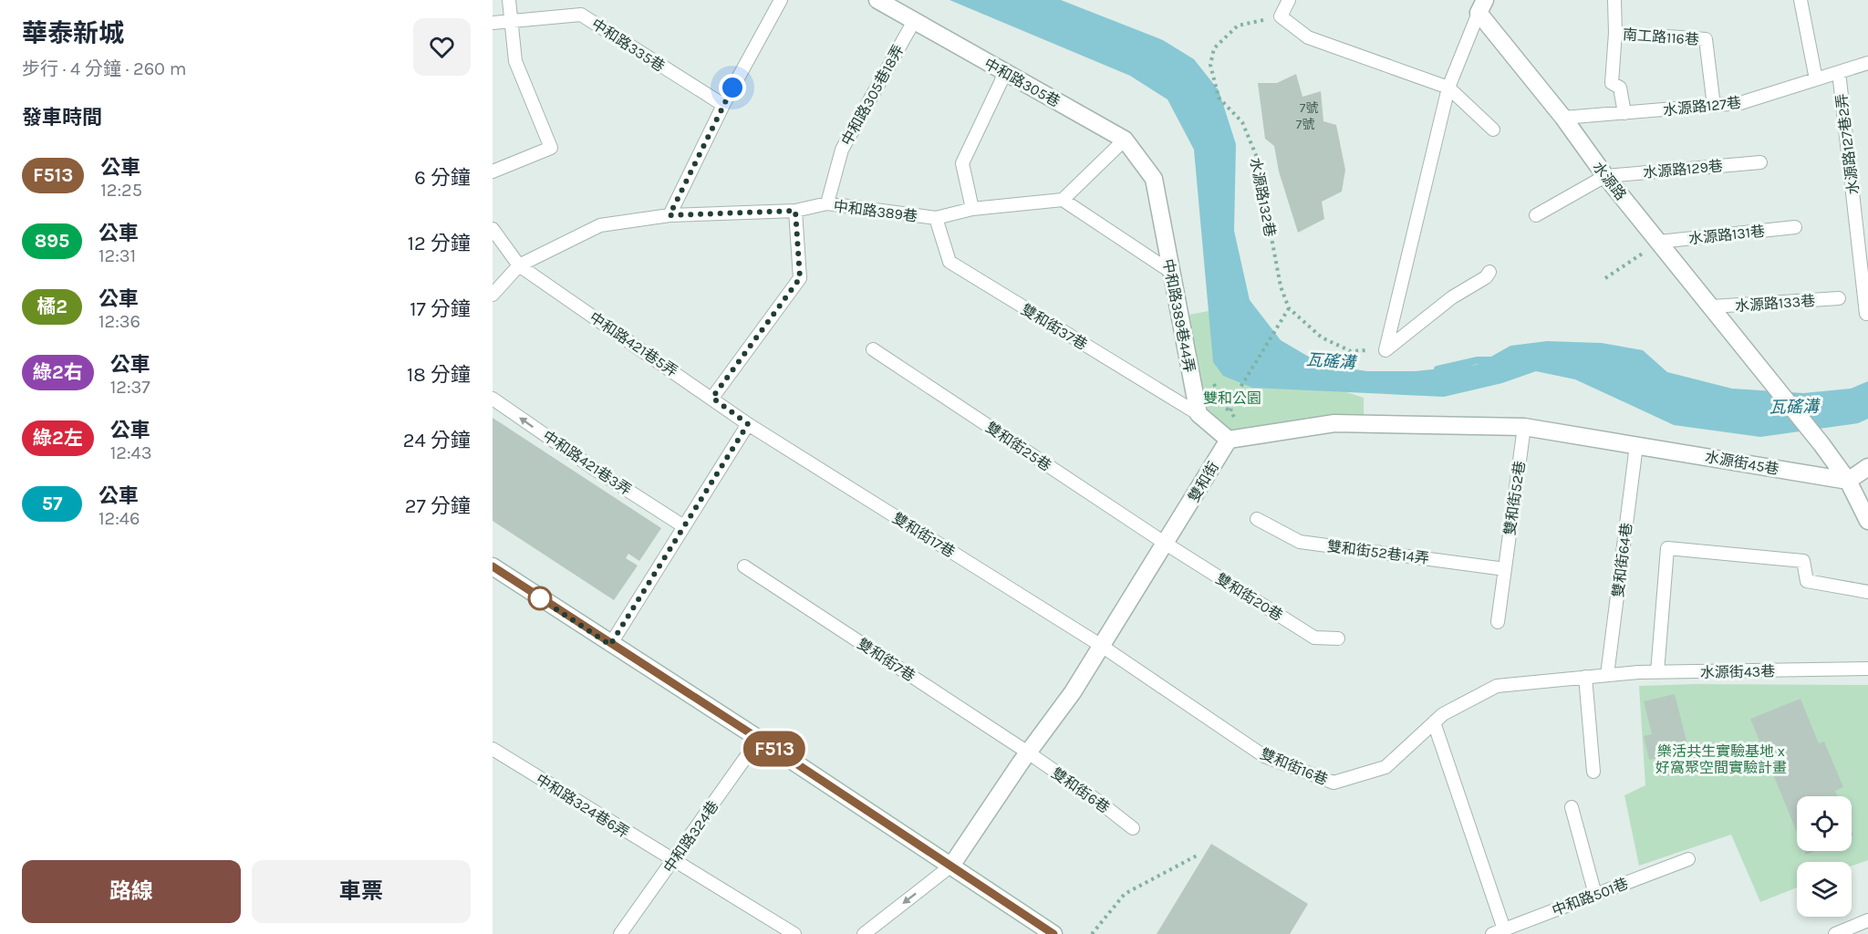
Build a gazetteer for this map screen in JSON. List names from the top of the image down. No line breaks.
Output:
{"streets":{"street":["中和路305巷","水源路","中和路389巷44弄","水源街45巷","雙和街"],"lane":["南工路116巷","中和路335巷","中和路305巷18弄","水源路127巷","水源路127巷2弄","水源路129巷","中和路389巷","水源路131巷","水源路133巷","雙和街37巷","中和路421巷5弄","雙和街25巷","中和路421巷3弄","雙和街52巷","雙和街17巷","雙和街52巷14弄","雙和街64巷","雙和街20巷","雙和街7巷","水源街43巷","雙和街16巷","雙和街6巷","中和路324巷6弄","中和路324巷","中和路501巷"],"path":["水源路132巷"]},"crossings":[["南工路116巷","水源路127巷"],["中和路305巷","中和路305巷18弄"],["中和路305巷","中和路389巷44弄"],["中和路305巷18弄","中和路389巷"],["水源路127巷","水源路127巷2弄"],["水源路127巷","水源路"],["水源路129巷","水源路"],["水源路","水源路131巷"],["水源路","水源路133巷"],["水源路","水源街45巷"],["中和路389巷","雙和街37巷"],["中和路389巷","中和路421巷5弄"],["中和路389巷44弄","雙和街37巷"],["中和路421巷5弄","雙和街17巷"],["雙和街25巷","雙和街"],["雙和街25巷","雙和街20巷"],["水源街45巷","雙和街64巷"],["雙和街","雙和街17巷"],["雙和街","雙和街20巷"],["雙和街","雙和街7巷"],["雙和街","雙和街16巷"],["雙和街","雙和街6巷"],["雙和街52巷","雙和街52巷14弄"],["雙和街17巷","雙和街16巷"],["雙和街64巷","水源街43巷"],["雙和街7巷","雙和街6巷"],["水源街43巷","雙和街16巷"],["中和路324巷6弄","中和路324巷"]],"one_way":["中和路421巷3弄"],"water":["瓦磘溝"],"parks":["雙和公園","樂活共生實驗基地 x 好窩聚空間實驗計畫"],"lines":["bus line F513"],"house_numbers":["7號","7號"],"page":{"heading":[["華泰新城","步行 · 4 分鐘 · 260 m"],"發車時間"],"on_map":"F513","list":[{"mark":"F513","name":"公車","note":"12:25","value":"6 分鐘"},{"mark":"895","name":"公車","note":"12:31","value":"12 分鐘"},{"mark":"橘2","name":"公車","note":"12:36","value":"17 分鐘"},{"mark":"綠2右","name":"公車","note":"12:37","value":"18 分鐘"},{"mark":"綠2左","name":"公車","note":"12:43","value":"24 分鐘"},{"mark":"57","name":"公車","note":"12:46","value":"27 分鐘"}],"buttons":["路線","車票"]}}
